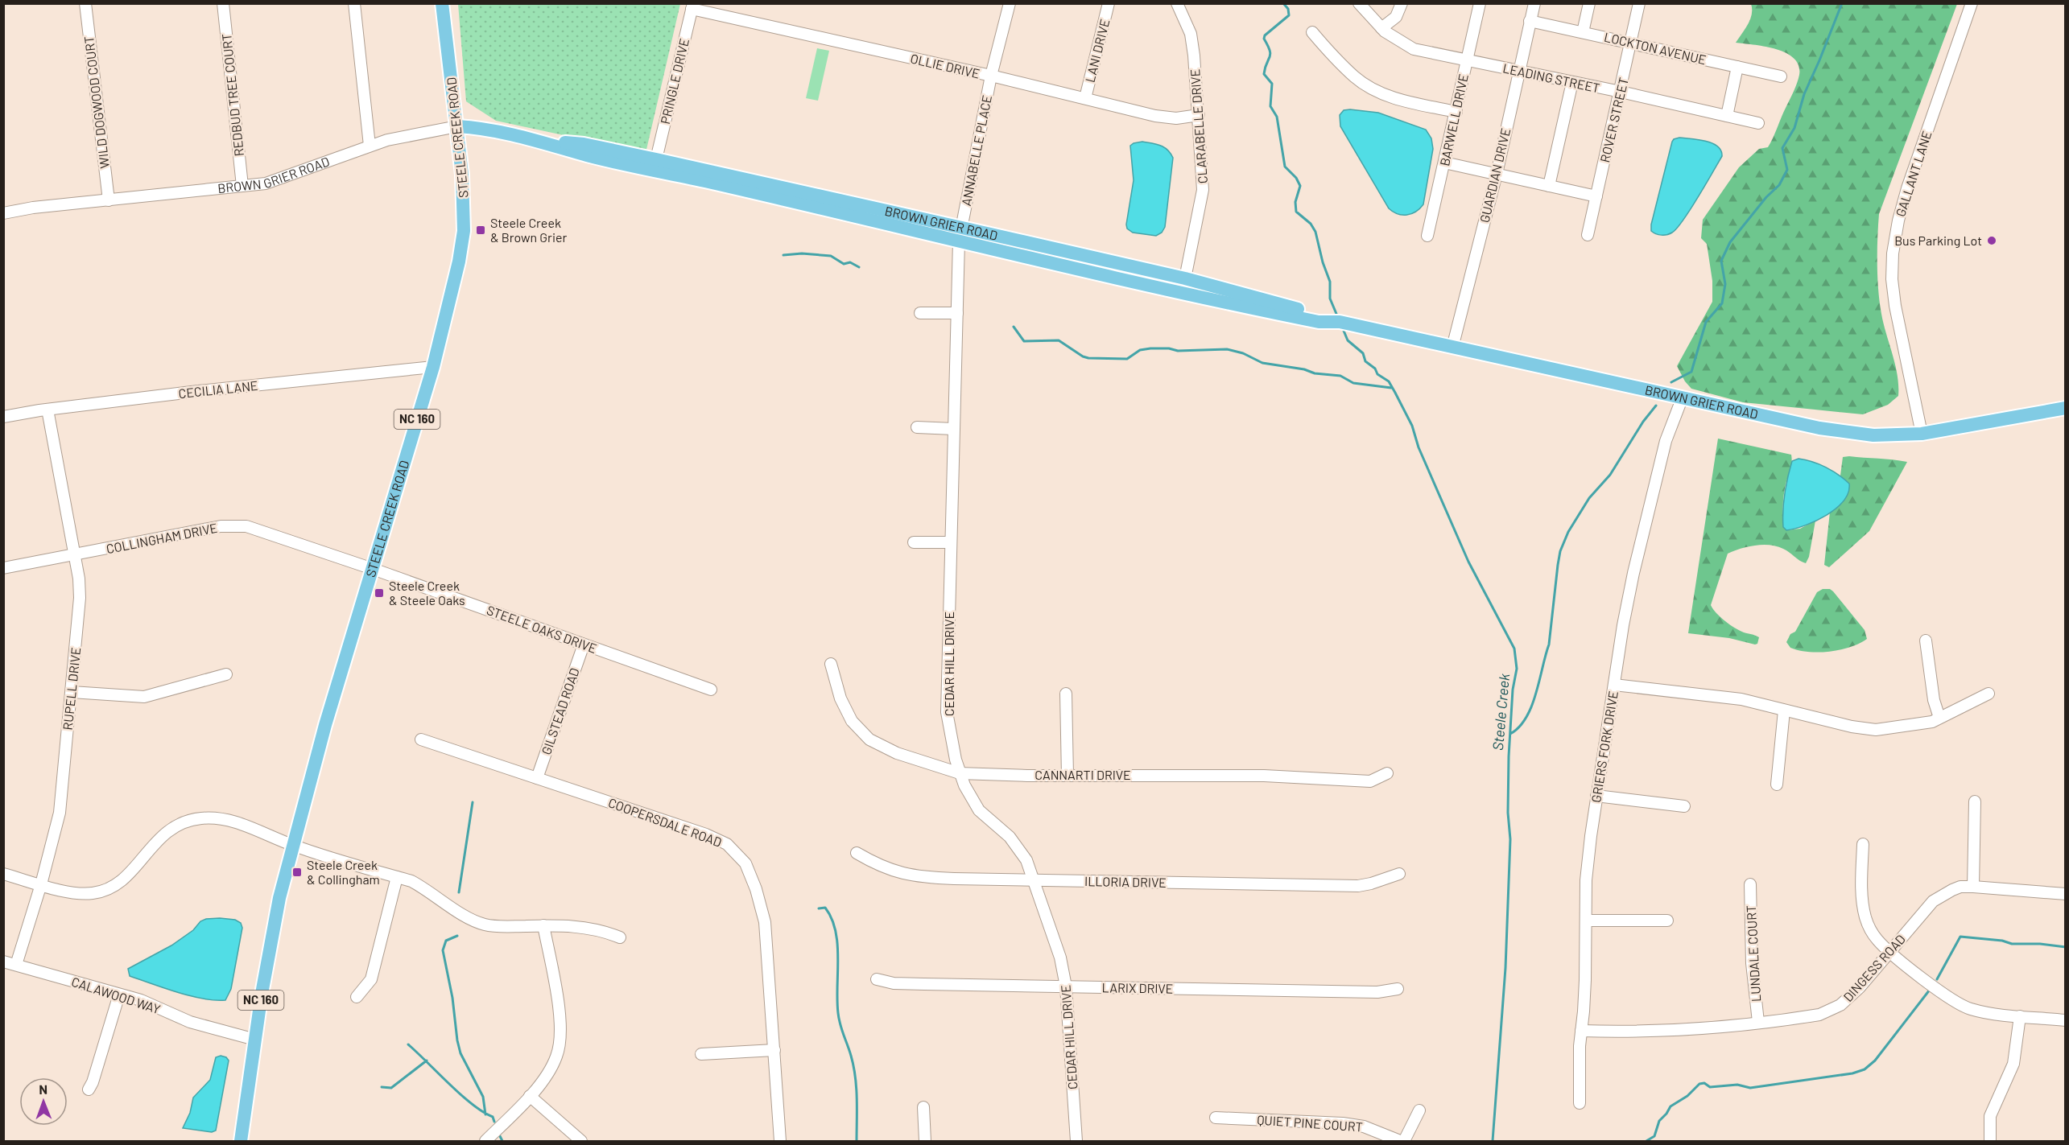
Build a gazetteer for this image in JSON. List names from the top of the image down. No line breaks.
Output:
{"streets":{"main road":["STEELE CREEK ROAD","BROWN GRIER ROAD","NC 160"],"street":["LOCKTON AVENUE","LANI DRIVE","OLLIE DRIVE","LEADING STREET","PRINGLE DRIVE","REDBUD TREE COURT","WILD DOGWOOD COURT","BARWELL DRIVE","ROVER STREET","CLARABELLE DRIVE","ANNABELLE PLACE","GALLANT LANE","GUARDIAN DRIVE","CECILIA LANE","COLLINGHAM DRIVE","STEELE OAKS DRIVE","CEDAR HILL DRIVE","RUPELL DRIVE","GILSTEAD ROAD","GRIERS FORK DRIVE","CANNARTI DRIVE","COOPERSDALE ROAD","ILLORIA DRIVE","LUNDALE COURT","DINGESS ROAD","LARIX DRIVE","CALAWOOD WAY","QUIET PINE COURT"]},"crossings":[["LOCKTON AVENUE","ROVER STREET"],["LOCKTON AVENUE","GUARDIAN DRIVE"],["LANI DRIVE","OLLIE DRIVE"],["OLLIE DRIVE","PRINGLE DRIVE"],["OLLIE DRIVE","CLARABELLE DRIVE"],["OLLIE DRIVE","ANNABELLE PLACE"],["LEADING STREET","BARWELL DRIVE"],["LEADING STREET","ROVER STREET"],["LEADING STREET","GUARDIAN DRIVE"],["PRINGLE DRIVE","BROWN GRIER ROAD"],["REDBUD TREE COURT","BROWN GRIER ROAD"],["WILD DOGWOOD COURT","BROWN GRIER ROAD"],["CLARABELLE DRIVE","BROWN GRIER ROAD"],["STEELE CREEK ROAD","BROWN GRIER ROAD"],["STEELE CREEK ROAD","CECILIA LANE"],["STEELE CREEK ROAD","COLLINGHAM DRIVE"],["STEELE CREEK ROAD","STEELE OAKS DRIVE"],["STEELE CREEK ROAD","CALAWOOD WAY"],["ANNABELLE PLACE","BROWN GRIER ROAD"],["ANNABELLE PLACE","CEDAR HILL DRIVE"],["BROWN GRIER ROAD","GALLANT LANE"],["BROWN GRIER ROAD","GUARDIAN DRIVE"],["BROWN GRIER ROAD","CEDAR HILL DRIVE"],["BROWN GRIER ROAD","GRIERS FORK DRIVE"],["CECILIA LANE","RUPELL DRIVE"],["COLLINGHAM DRIVE","STEELE OAKS DRIVE"],["COLLINGHAM DRIVE","RUPELL DRIVE"],["STEELE OAKS DRIVE","GILSTEAD ROAD"],["CEDAR HILL DRIVE","CANNARTI DRIVE"],["CEDAR HILL DRIVE","ILLORIA DRIVE"],["CEDAR HILL DRIVE","LARIX DRIVE"],["RUPELL DRIVE","CALAWOOD WAY"],["GILSTEAD ROAD","COOPERSDALE ROAD"],["GRIERS FORK DRIVE","DINGESS ROAD"],["LUNDALE COURT","DINGESS ROAD"]],"water":["Steele Creek"],"places":{"transit":["Steele Creek & Brown Grier","Steele Creek & Steele Oaks","Steele Creek & Collingham"],"other":["Bus Parking Lot"]},"north":"top"}
